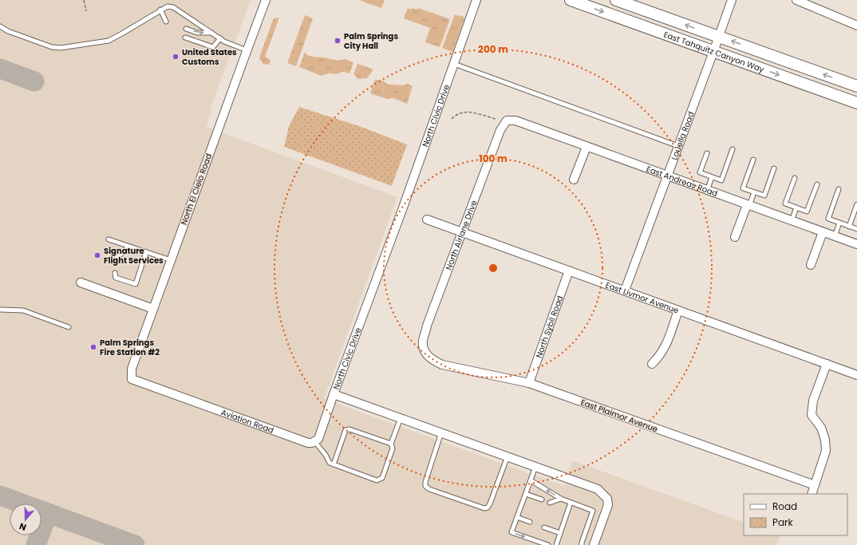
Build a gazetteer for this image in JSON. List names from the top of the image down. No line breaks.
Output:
{"streets":{"main road":["East Tahquitz Canyon Way"],"street":["North Civic Drive","Louella Road","East Andreas Road","North El Cielo Road","North Airlane Drive","East Livmor Avenue","North Sybil Road","East Plaimor Avenue","Aviation Road"]},"crossings":[["East Tahquitz Canyon Way","Louella Road"],["Louella Road","East Andreas Road"],["Louella Road","East Livmor Avenue"],["East Andreas Road","North Airlane Drive"],["North El Cielo Road","Aviation Road"],["North Airlane Drive","East Livmor Avenue"],["North Airlane Drive","East Plaimor Avenue"],["East Livmor Avenue","North Sybil Road"],["North Sybil Road","East Plaimor Avenue"]],"places":["Palm Springs City Hall","United States Customs","Signature Flight Services","Palm Springs Fire Station #2"],"legend":["Road","Park"],"north":"bottom","rings":["200 m","100 m"]}
